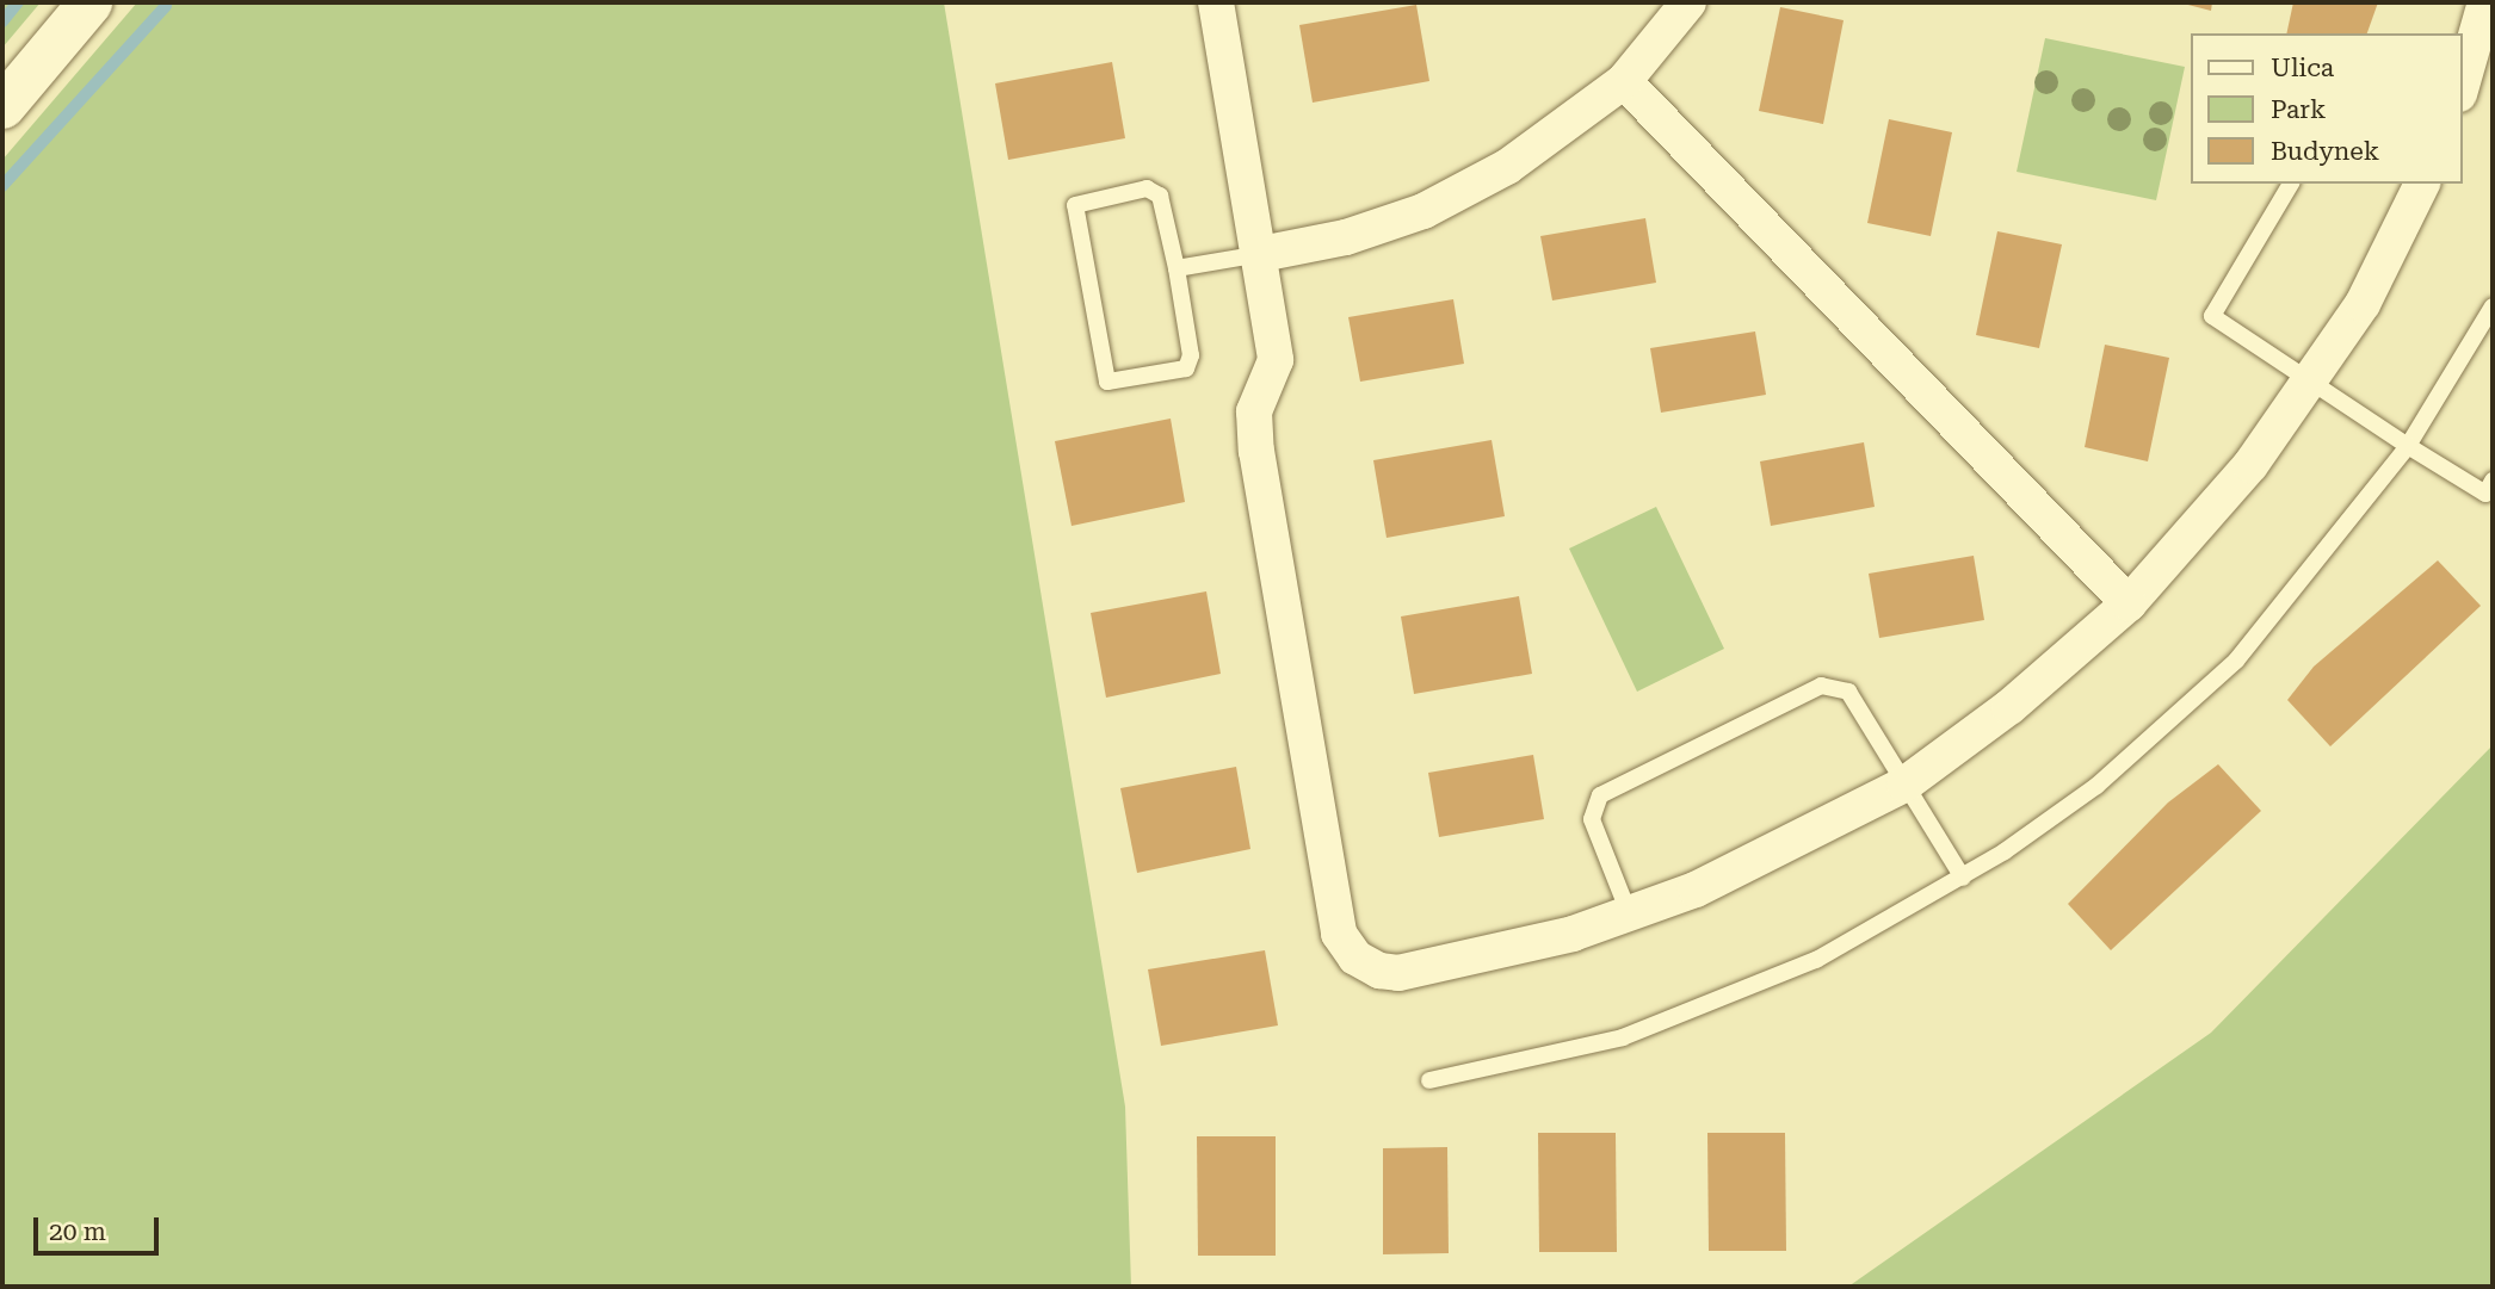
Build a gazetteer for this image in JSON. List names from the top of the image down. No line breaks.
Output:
{"legend":["Ulica","Park","Budynek"],"scale_bar":"20 m"}
